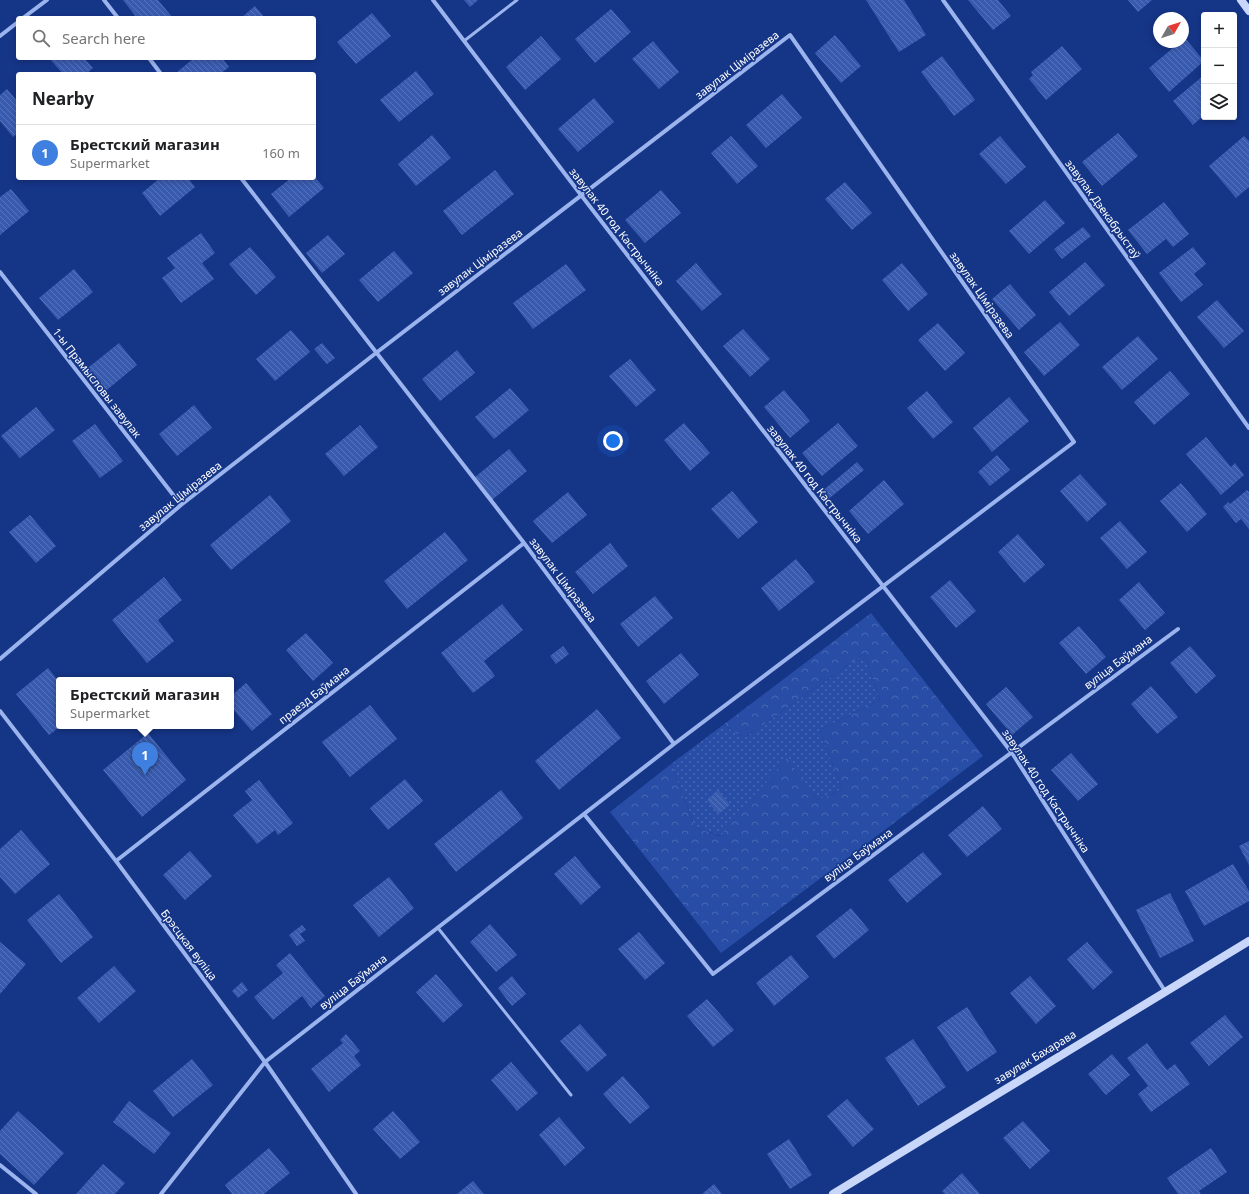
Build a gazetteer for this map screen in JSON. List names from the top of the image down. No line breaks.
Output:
{"streets":{"street":["завулак Ціміразева","завулак Дзекабрыстаў","завулак 40 год Кастрычніка","1-ы Прамысловы завулак","вуліца Баўмана","праезд Баўмана","Брэсцкая вуліца","завулак Бахарава"]},"crossings":[["завулак Ціміразева","завулак 40 год Кастрычніка"],["завулак Ціміразева","1-ы Прамысловы завулак"],["завулак Ціміразева","вуліца Баўмана"],["завулак Ціміразева","праезд Баўмана"],["завулак 40 год Кастрычніка","вуліца Баўмана"],["завулак 40 год Кастрычніка","завулак Бахарава"],["вуліца Баўмана","Брэсцкая вуліца"],["праезд Баўмана","Брэсцкая вуліца"]],"north":"top right","page":{"map_buttons":["+","−"],"search":"Search here","heading":"Nearby","list":[{"mark":"1","name":"Брестский магазин","note":"Supermarket","value":"160 m"}],"popup":["Брестский магазин","Supermarket"],"pins":"1"}}
